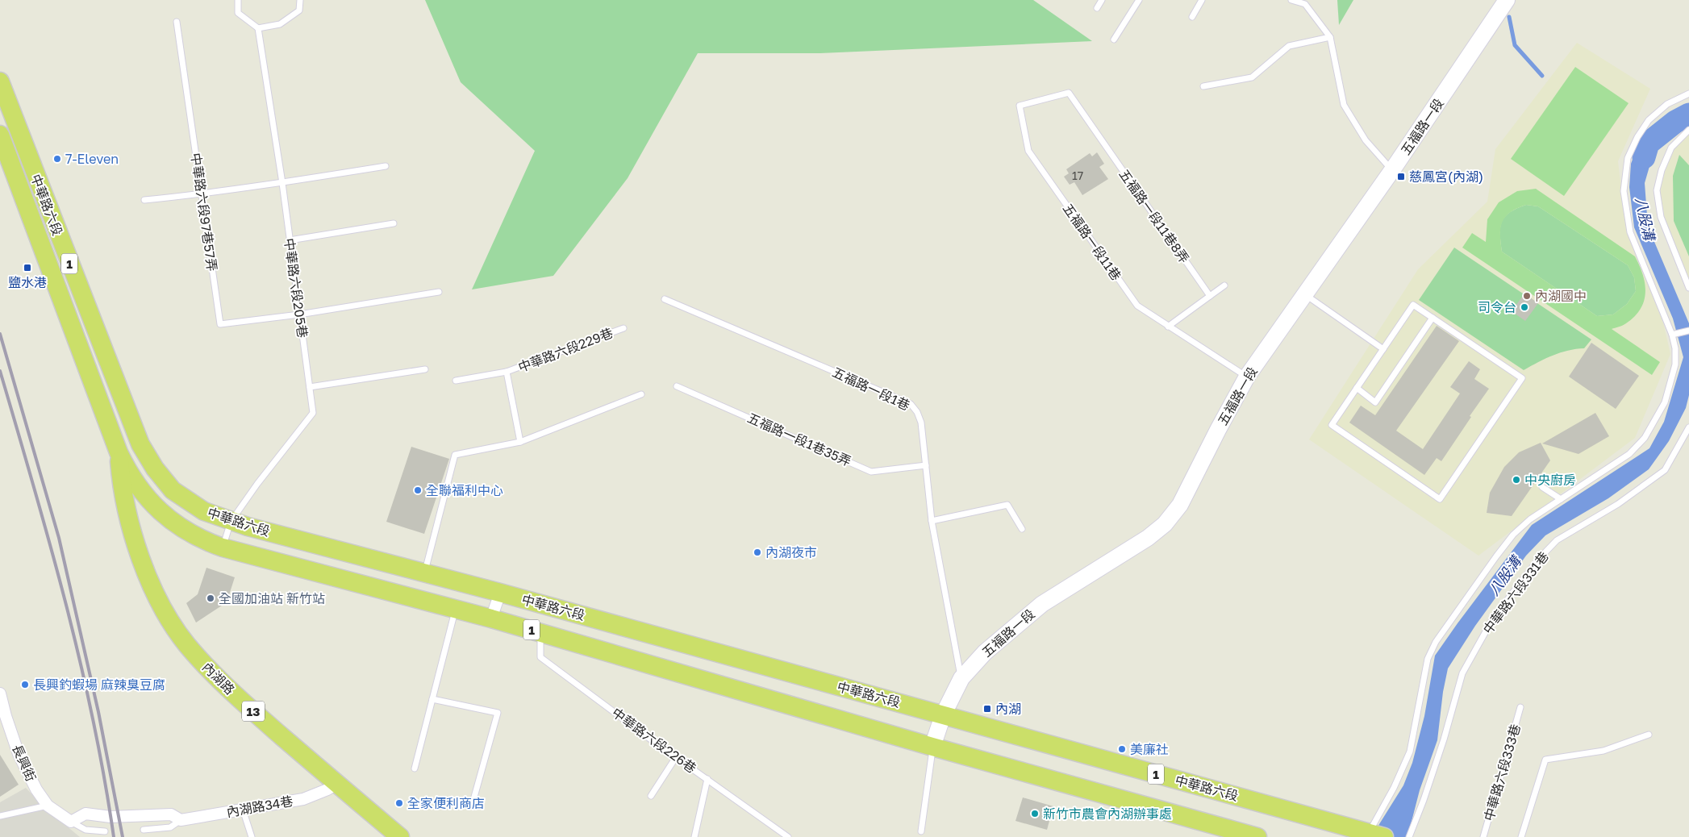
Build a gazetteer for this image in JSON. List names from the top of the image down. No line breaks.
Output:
{"streets":{"main road":["五福路一段","中華路六段","1","內湖路","13"],"street":["長興街","內湖路34巷"],"lane":["中華路六段97巷57弄","五福路一段11巷8弄","五福路一段11巷","中華路六段205巷","中華路六段229巷","五福路一段1巷","五福路一段1巷35弄","中華路六段331巷","中華路六段226巷","中華路六段333巷"]},"crossings":[["五福路一段","中華路六段"],["五福路一段","五福路一段11巷"],["五福路一段","五福路一段1巷"],["中華路六段","中華路六段205巷"],["中華路六段","內湖路"],["中華路六段","中華路六段226巷"],["中華路六段97巷57弄","中華路六段205巷"],["五福路一段11巷8弄","五福路一段11巷"],["五福路一段1巷","五福路一段1巷35弄"],["內湖路","內湖路34巷"]],"water":["八股溝"],"places":{"other":["7-Eleven","內湖國中","司令台","中央廚房","全聯福利中心","內湖夜市","全國加油站 新竹站","長興釣蝦場 麻辣臭豆腐","美廉社","全家便利商店","新竹市農會內湖辦事處"],"transit":["慈鳳宮(內湖)","鹽水港","內湖"]},"house_numbers":["17"]}
